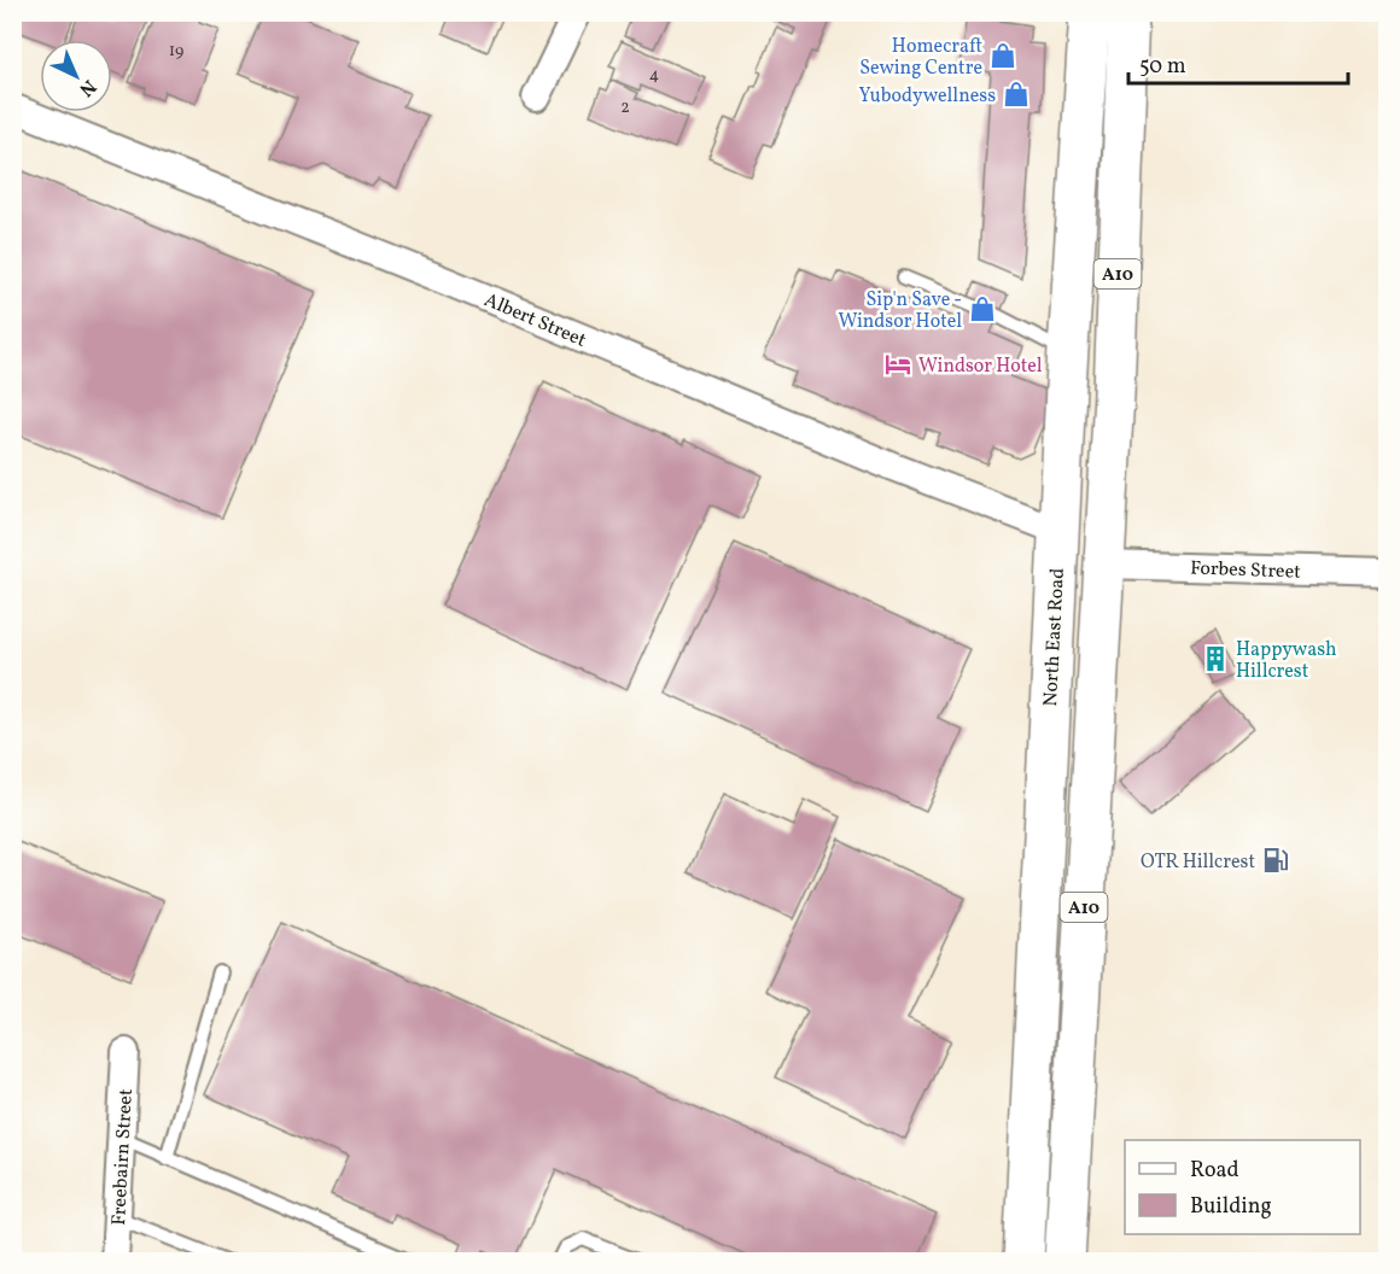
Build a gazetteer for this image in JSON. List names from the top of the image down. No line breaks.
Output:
{"streets":{"highway":["A10","North East Road"],"street":["Albert Street","Forbes Street","Freebairn Street"]},"crossings":[["A10","Forbes Street"],["Albert Street","North East Road"]],"places":{"shop":["Homecraft Sewing Centre","Yubodywellness","Sip'n Save - Windsor Hotel"],"hotel":["Windsor Hotel"],"building":["Happywash Hillcrest"],"fuel station":["OTR Hillcrest"]},"house_numbers":["19","4","2"],"legend":["Road","Building"],"scale_bar":"50 m","north":"bottom right"}
